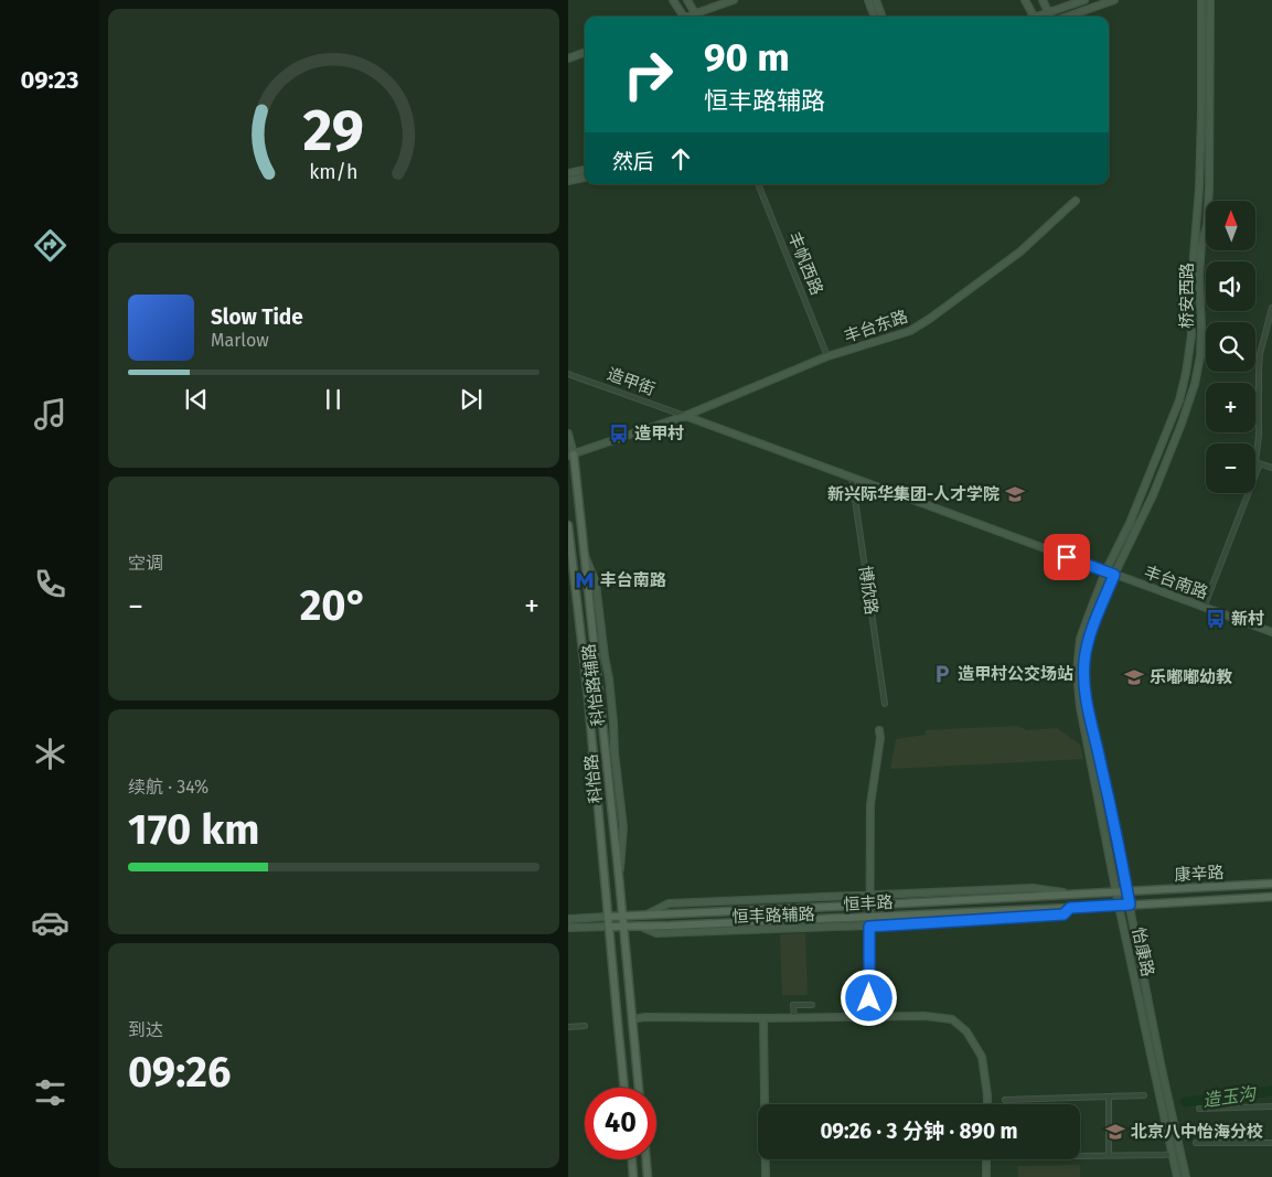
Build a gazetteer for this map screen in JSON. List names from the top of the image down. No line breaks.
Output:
{"streets":{"main road":["科怡路","康辛路","恒丰路"],"street":["丰帆西路","桥安西路","丰台东路","造甲街","丰台南路","博欣路","科怡路辅路","恒丰路辅路","怡康路"]},"crossings":[["丰帆西路","丰台东路"],["桥安西路","丰台南路"],["桥安西路","怡康路"],["丰台东路","造甲街"],["丰台东路","丰台南路"],["造甲街","丰台南路"],["丰台南路","博欣路"],["丰台南路","怡康路"],["科怡路辅路","科怡路"],["科怡路","恒丰路"],["康辛路","恒丰路"],["康辛路","怡康路"],["恒丰路","恒丰路辅路"],["恒丰路","怡康路"]],"water":["造玉沟"],"places":{"bus stop":["造甲村","新村"],"school or university":["新兴际华集团-人才学院","乐嘟嘟幼教","北京八中怡海分校"],"metro station":["丰台南路"],"parking":["造甲村公交场站"]},"north":"top","page":{"tabs":"09:23","turn":["90 m","恒丰路辅路"],"then":"然后","map_buttons":["+","−"],"song":["Slow Tide","Marlow"],"tile":["空调",["续航 · 34%","170 km"],["到达","09:26"]],"heat":["−","20°","+"],"limit":"40","trip":"09:26 · 3 分钟 · 890 m","gauge":["29","km/h"]}}
